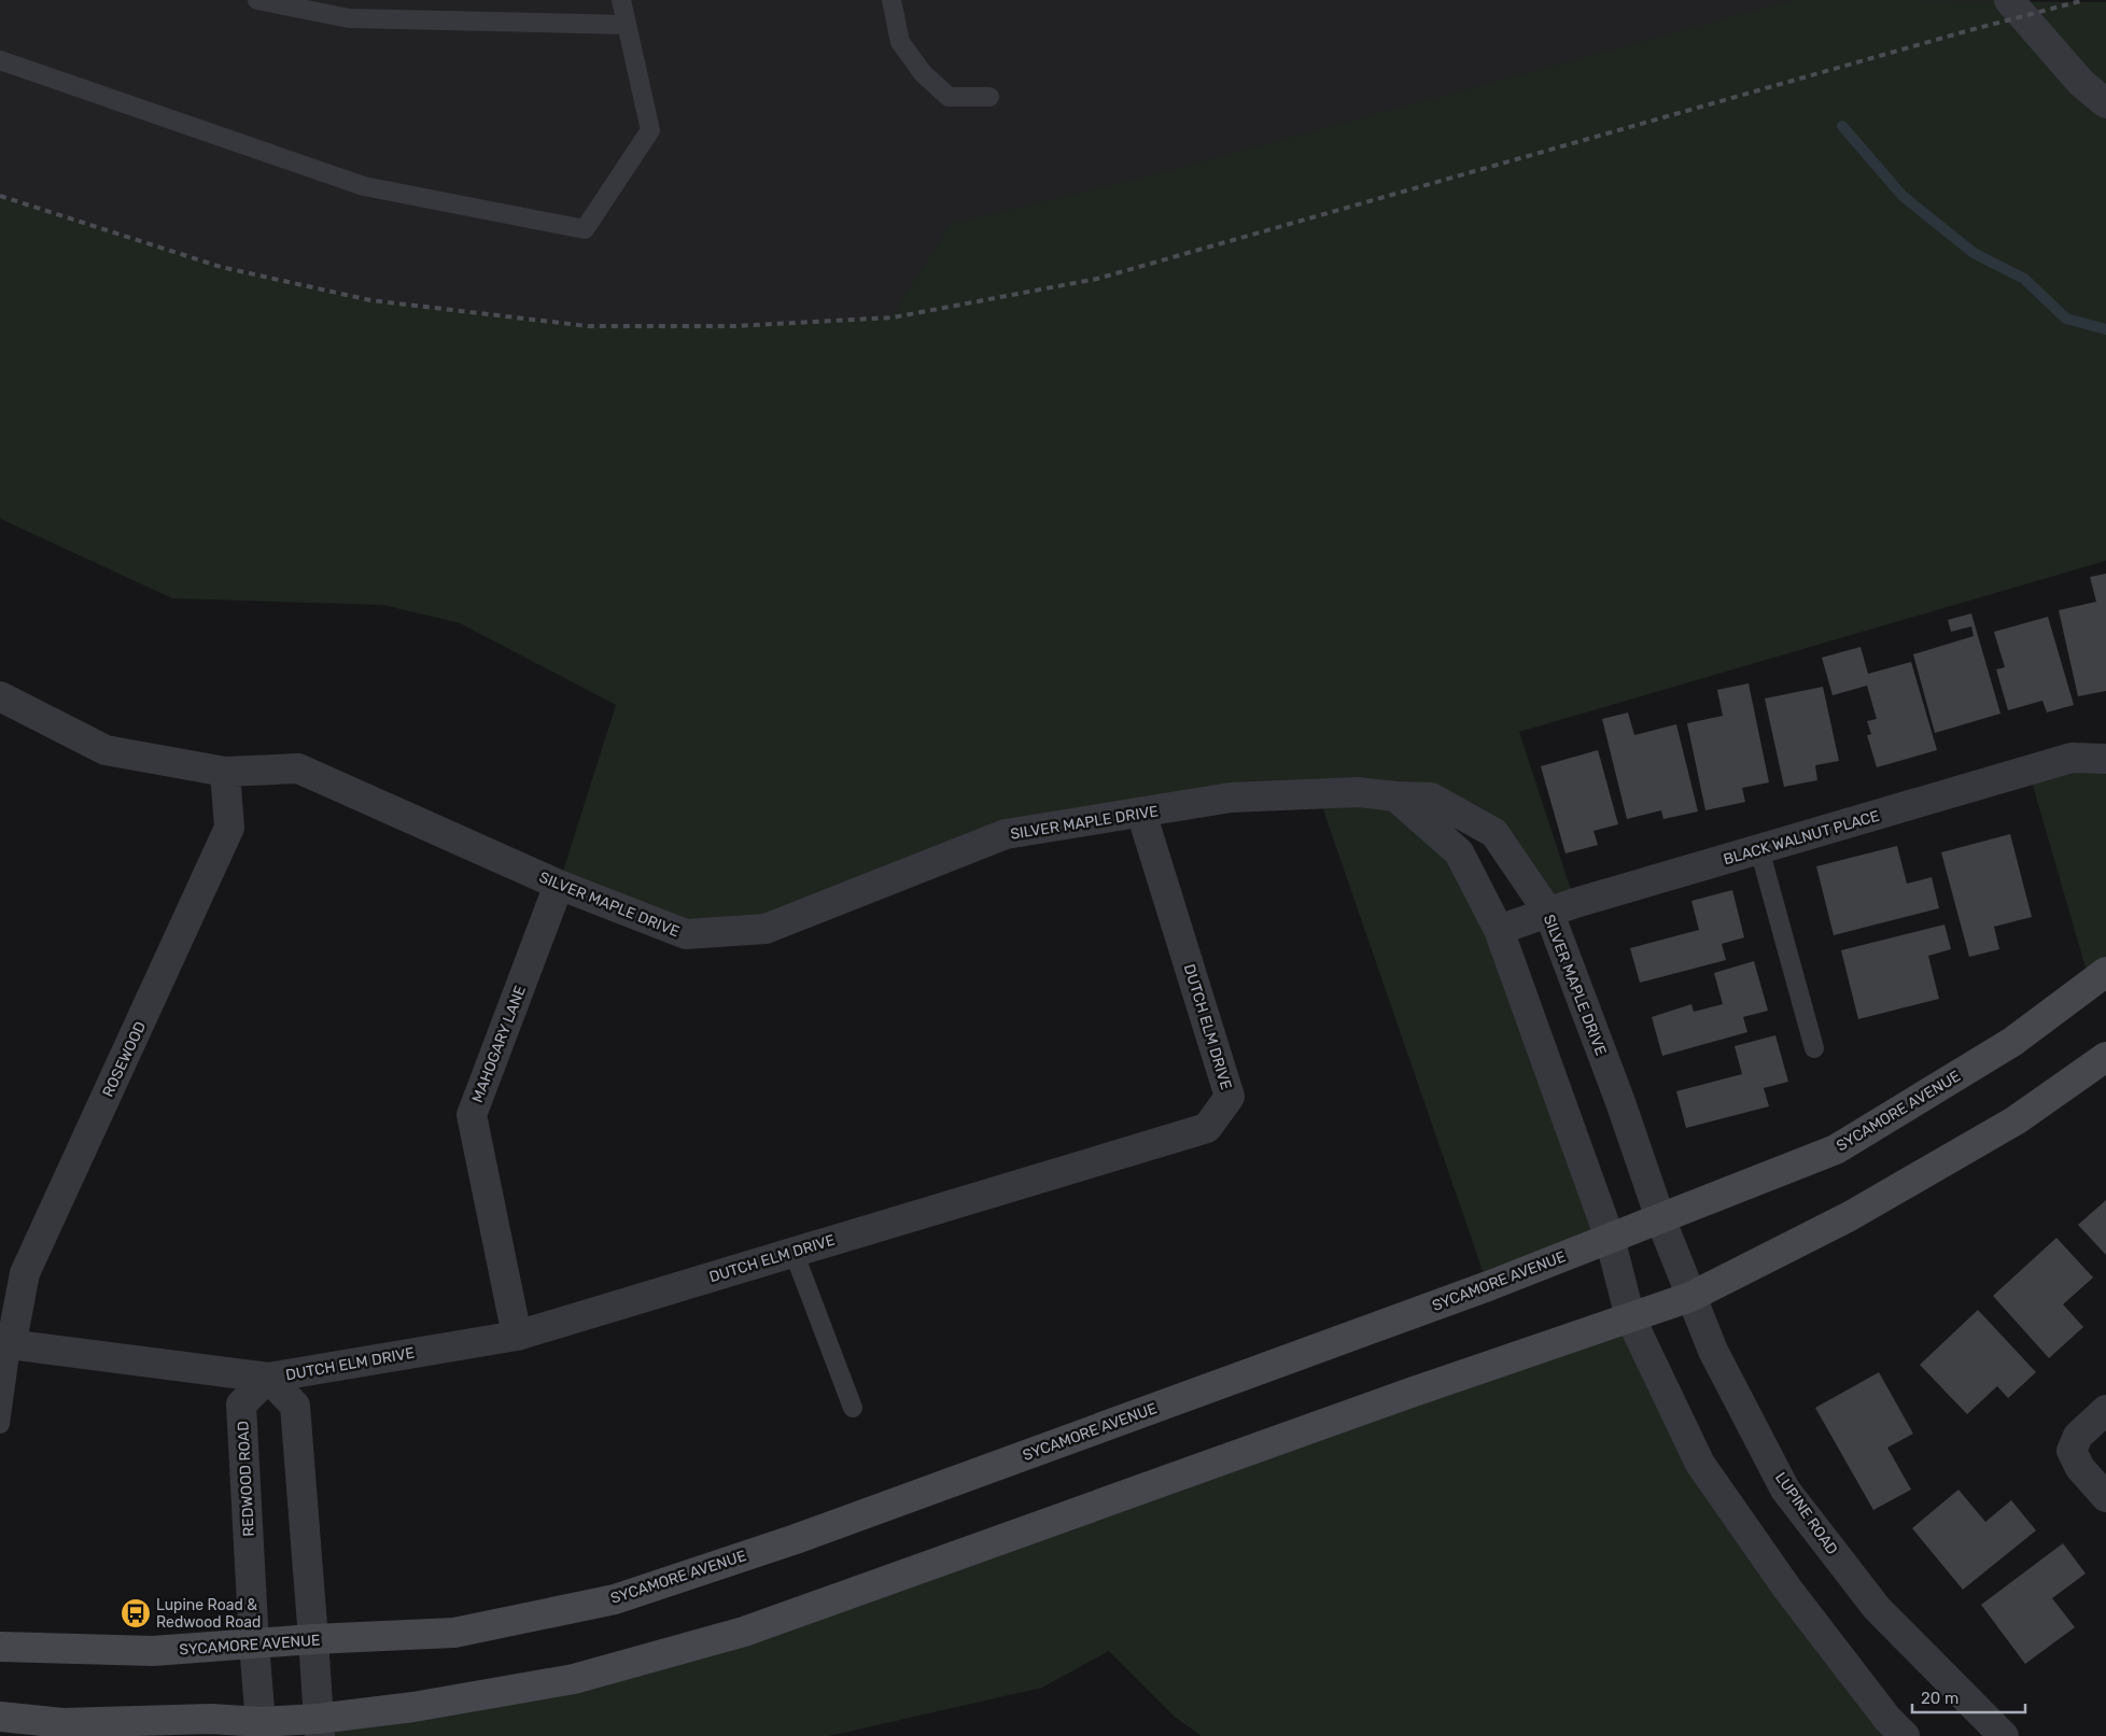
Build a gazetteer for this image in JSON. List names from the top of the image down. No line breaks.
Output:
{"streets":{"main road":["SYCAMORE AVENUE"],"street":["SILVER MAPLE DRIVE","BLACK WALNUT PLACE","DUTCH ELM DRIVE","MAHOGARY LANE","ROSEWOOD","REDWOOD ROAD","LUPINE ROAD"]},"crossings":[["SILVER MAPLE DRIVE","BLACK WALNUT PLACE"],["SILVER MAPLE DRIVE","DUTCH ELM DRIVE"],["SILVER MAPLE DRIVE","MAHOGARY LANE"],["SILVER MAPLE DRIVE","ROSEWOOD"],["SILVER MAPLE DRIVE","SYCAMORE AVENUE"],["SILVER MAPLE DRIVE","LUPINE ROAD"],["DUTCH ELM DRIVE","MAHOGARY LANE"],["DUTCH ELM DRIVE","ROSEWOOD"],["DUTCH ELM DRIVE","REDWOOD ROAD"],["SYCAMORE AVENUE","REDWOOD ROAD"],["SYCAMORE AVENUE","LUPINE ROAD"]],"places":{"bus stop":["Lupine Road & Redwood Road"]},"scale_bar":"20 m"}
